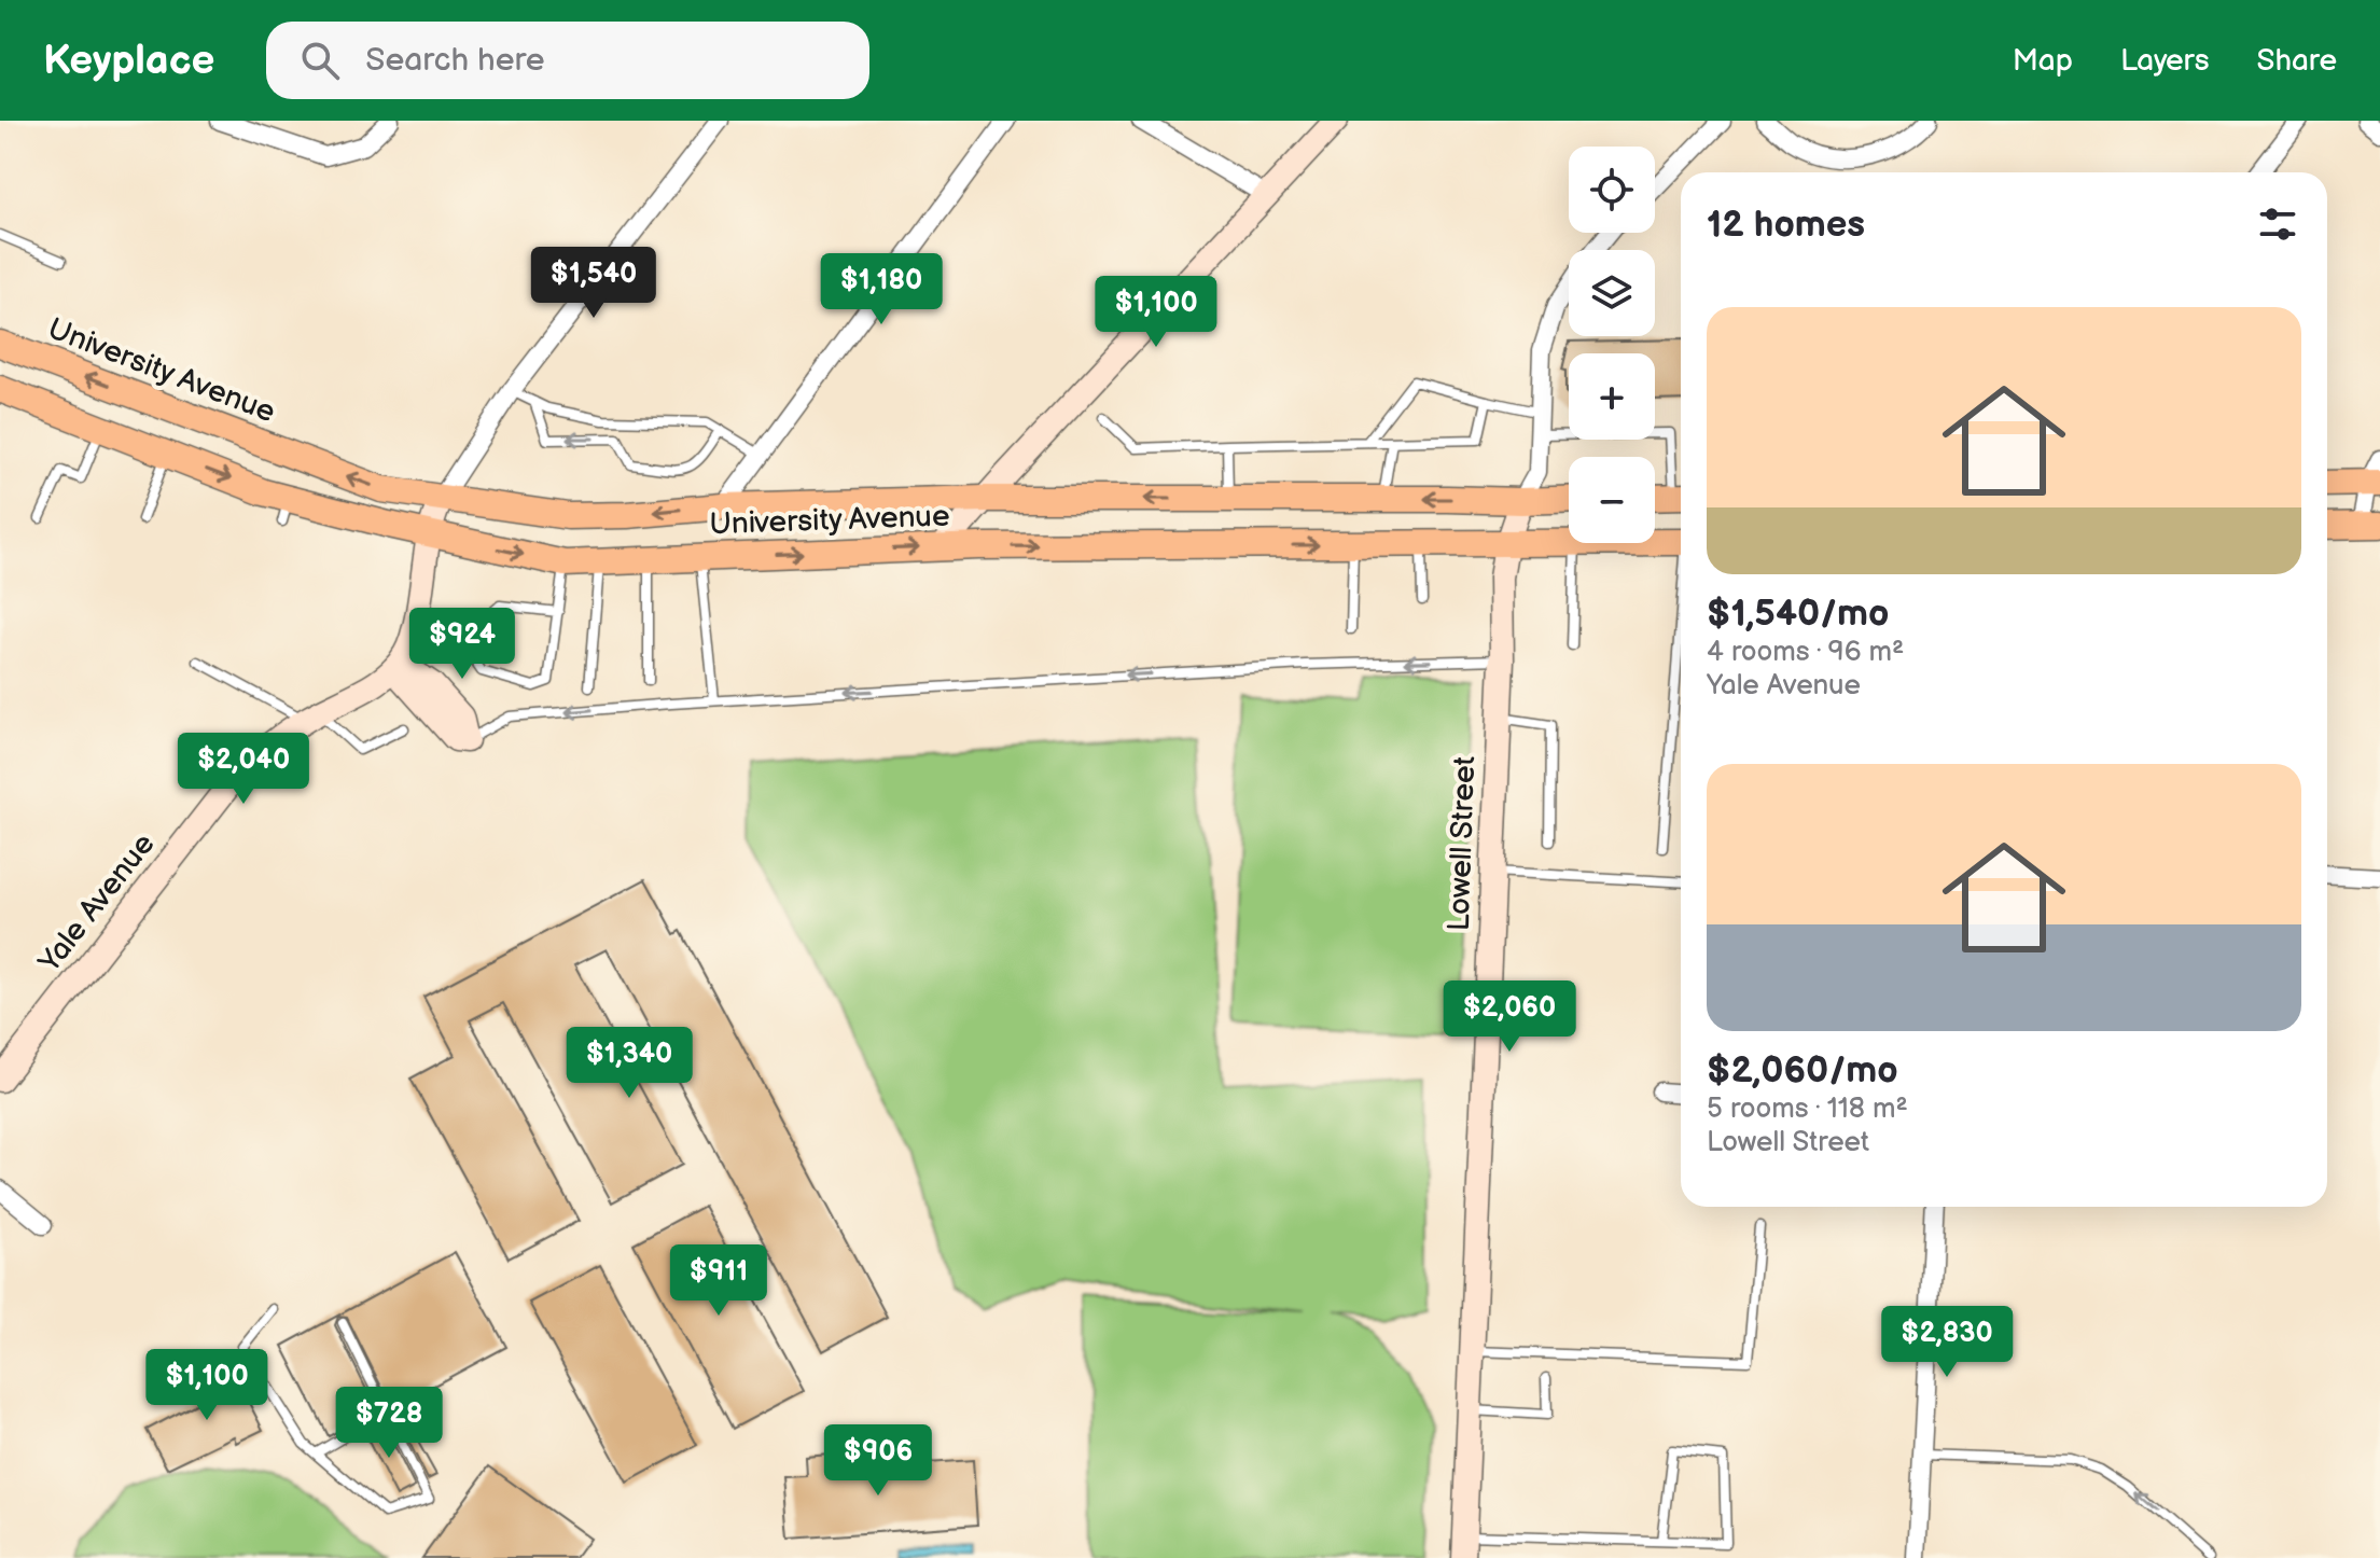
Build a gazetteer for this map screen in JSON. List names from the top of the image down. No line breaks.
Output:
{"streets":{"main road":["University Avenue"],"street":["Lowell Street","Yale Avenue"]},"crossings":[["University Avenue","Lowell Street"]],"page":{"header":"Keyplace","search":"Search here","nav":["Map","Layers","Share"],"map_buttons":["+","−"],"heading":"12 homes","price":["$1,540","$1,180","$1,100","$924","$2,040","$2,060","$1,340","$911","$2,830","$1,100","$728","$906"],"list":[{"name":"$1,540/mo","note":"4 rooms · 96 m² · Yale Avenue"},{"name":"$2,060/mo","note":"5 rooms · 118 m² · Lowell Street"}]}}
